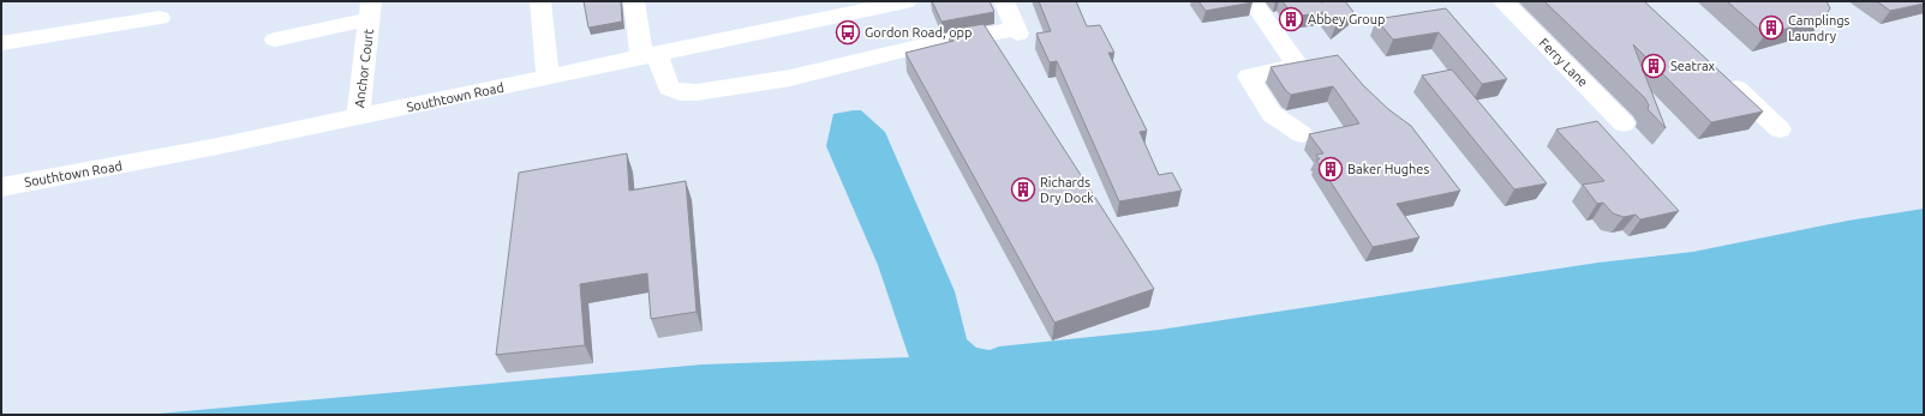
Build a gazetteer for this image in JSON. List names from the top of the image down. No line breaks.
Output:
{"streets":{"street":["Ferry Lane","Anchor Court","Southtown Road"]},"crossings":[["Anchor Court","Southtown Road"]],"places":{"building":["Abbey Group","Camplings Laundry","Seatrax","Baker Hughes","Richards Dry Dock"],"bus stop":["Gordon Road, opp"]}}
